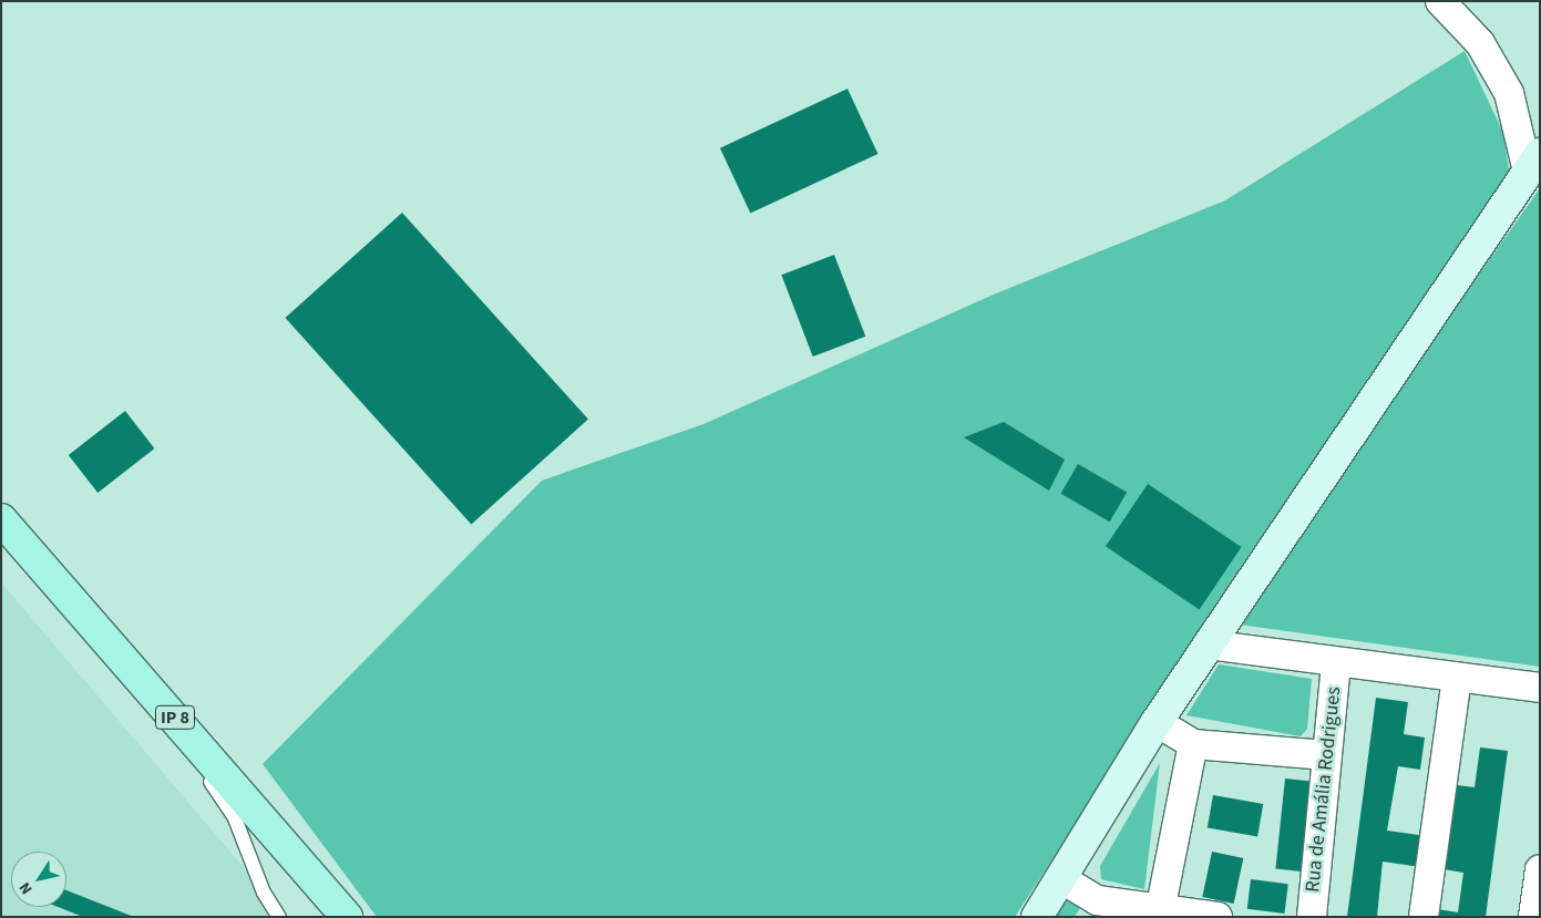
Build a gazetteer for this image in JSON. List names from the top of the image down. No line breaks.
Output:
{"streets":{"main road":["IP 8"],"street":["Rua de Amália Rodrigues"]},"north":"bottom left"}
